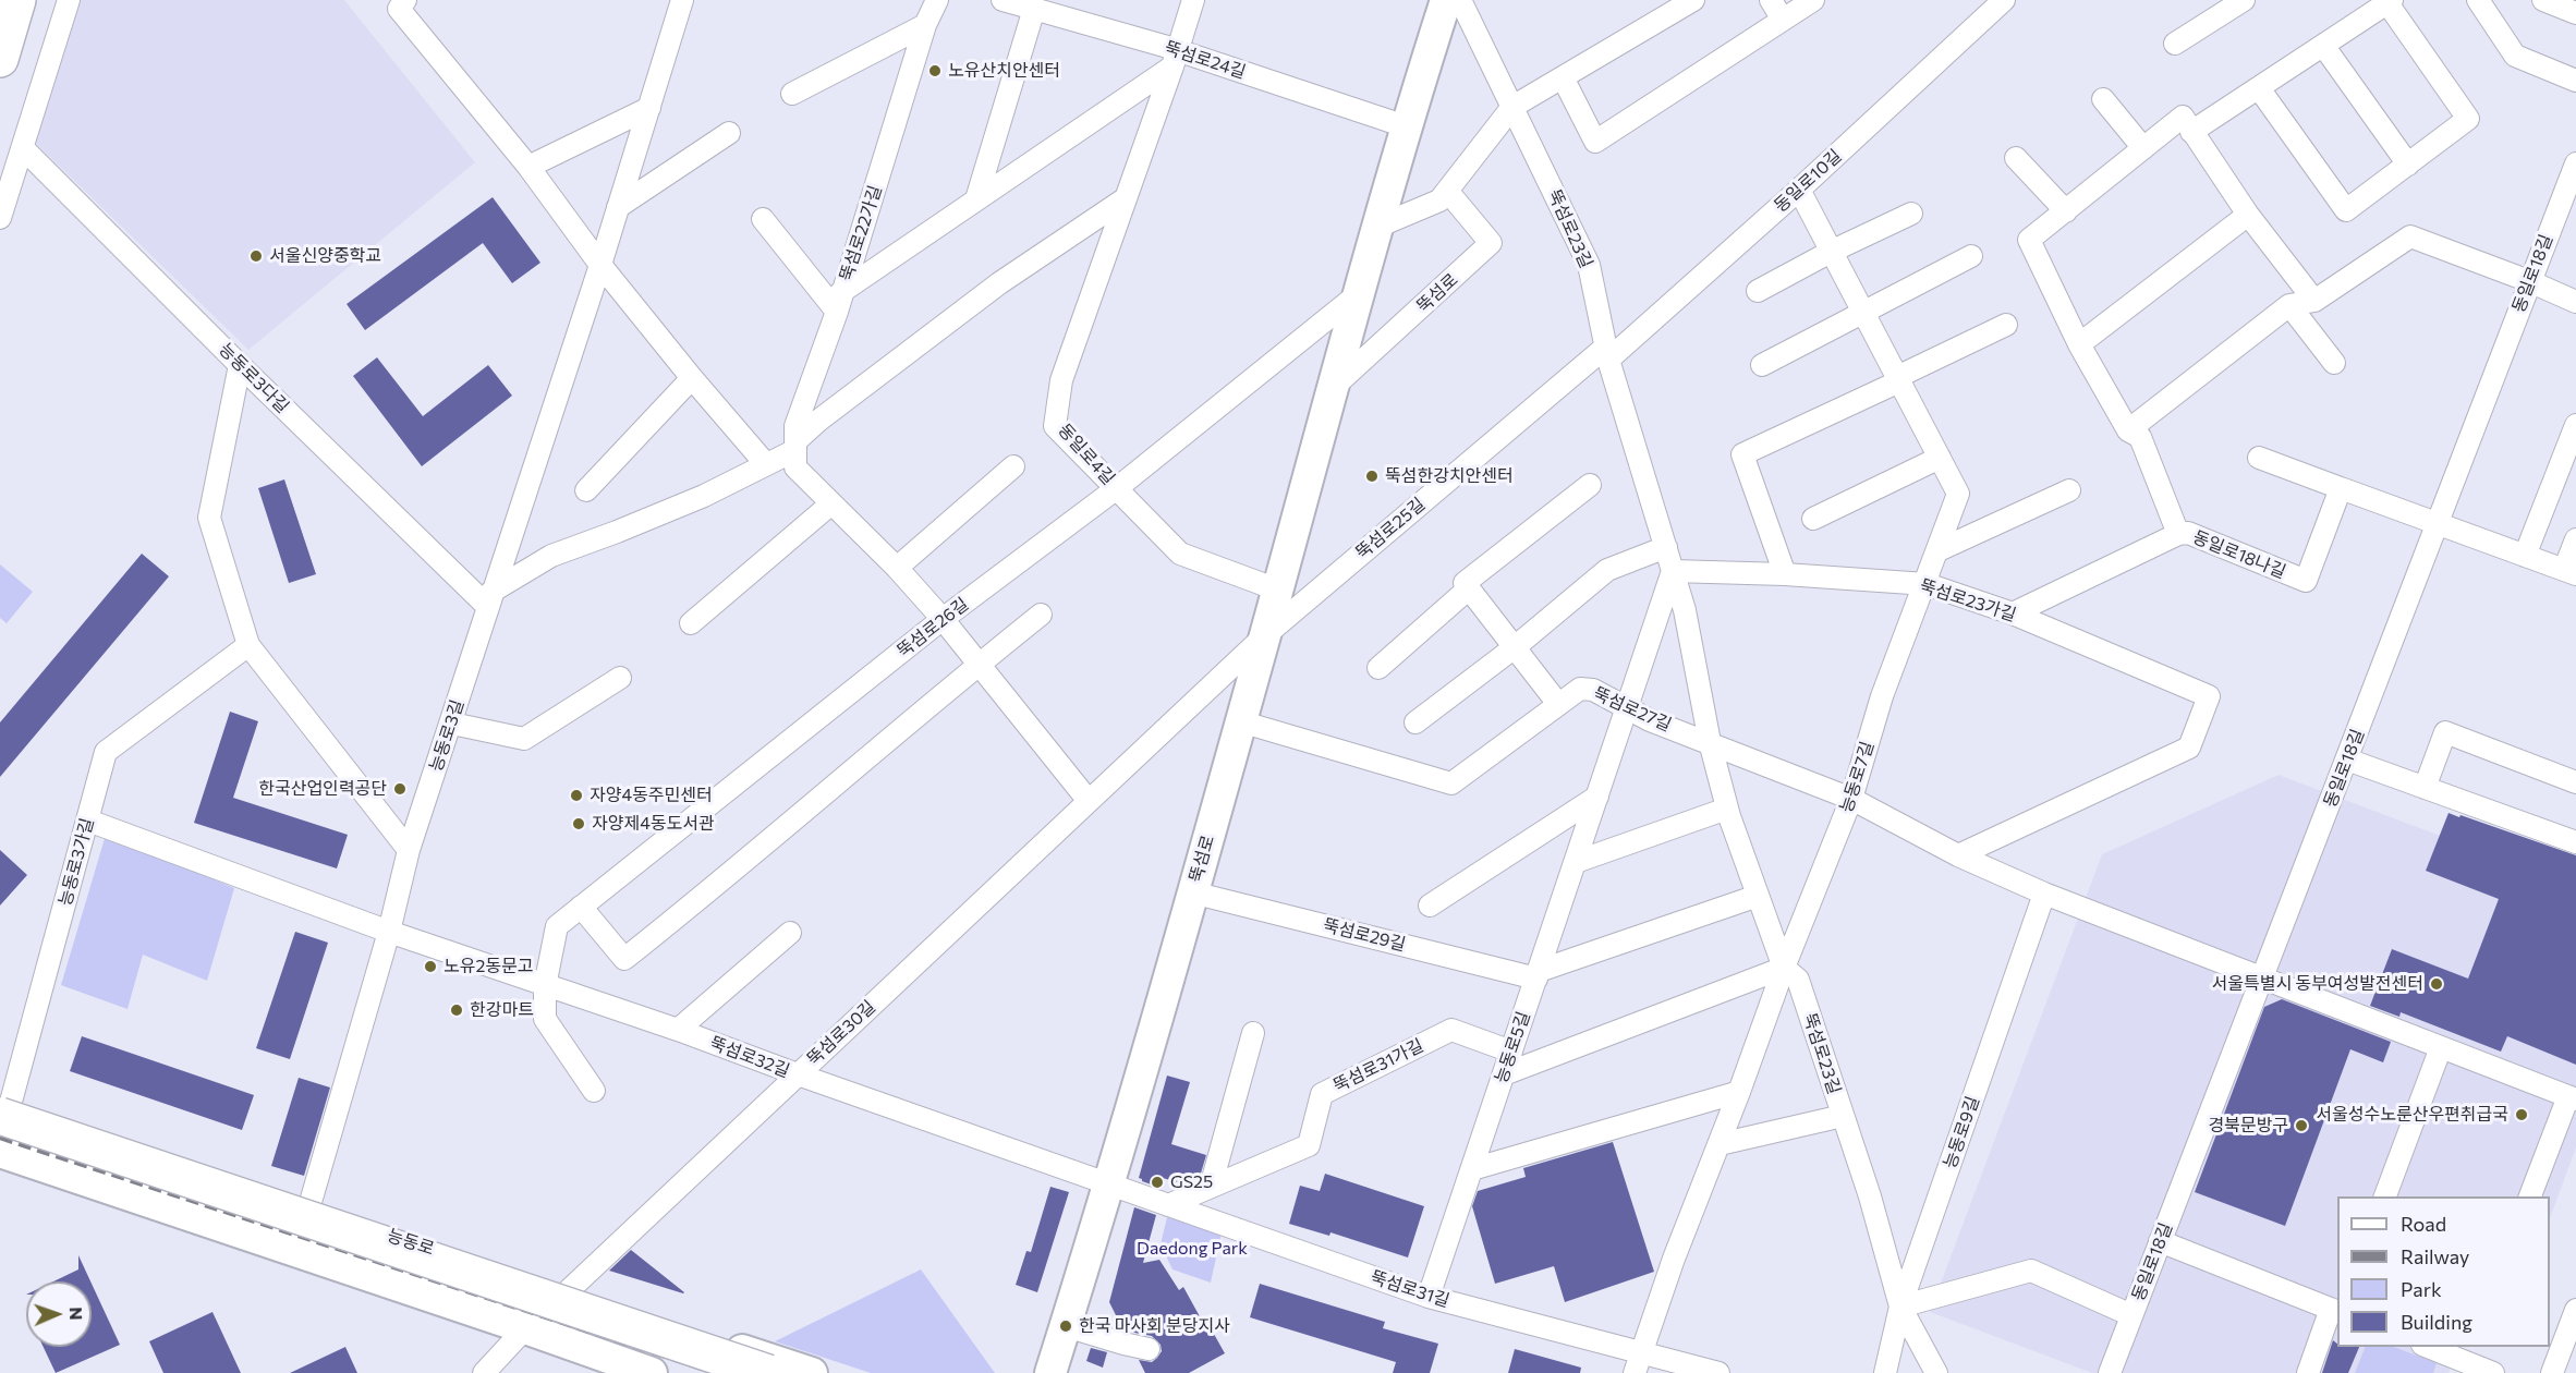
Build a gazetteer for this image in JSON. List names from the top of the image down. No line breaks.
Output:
{"streets":{"main road":["뚝섬로","능동로"],"street":["뚝섬로24길","동일로10길","뚝섬로23길","뚝섬로22가길","동일로18길","능동로3다길","동일로4길","뚝섬로25길","동일로18나길","뚝섬로23가길","뚝섬로26길","뚝섬로27길","능동로3길","능동로7길","능동로3가길","뚝섬로29길","뚝섬로30길","능동로5길","뚝섬로32길","뚝섬로31가길","능동로9길","뚝섬로31길"]},"crossings":[["뚝섬로24길","뚝섬로"],["뚝섬로24길","동일로4길"],["동일로10길","뚝섬로23길"],["동일로10길","뚝섬로25길"],["동일로10길","능동로7길"],["뚝섬로23길","뚝섬로25길"],["뚝섬로23길","뚝섬로23가길"],["뚝섬로23길","뚝섬로27길"],["뚝섬로23길","능동로7길"],["뚝섬로23길","능동로5길"],["뚝섬로23길","능동로9길"],["동일로18길","뚝섬로27길"],["뚝섬로","동일로4길"],["뚝섬로","뚝섬로25길"],["뚝섬로","뚝섬로26길"],["뚝섬로","뚝섬로27길"],["뚝섬로","뚝섬로29길"],["뚝섬로","뚝섬로30길"],["뚝섬로","뚝섬로32길"],["뚝섬로","뚝섬로31길"],["능동로3다길","능동로3길"],["동일로4길","뚝섬로26길"],["뚝섬로25길","뚝섬로30길"],["동일로18나길","뚝섬로23가길"],["뚝섬로23가길","뚝섬로27길"],["뚝섬로23가길","능동로7길"],["뚝섬로23가길","능동로5길"],["뚝섬로26길","뚝섬로32길"],["뚝섬로27길","능동로7길"],["뚝섬로27길","능동로5길"],["뚝섬로27길","능동로9길"],["능동로3길","뚝섬로32길"],["능동로3길","능동로"],["능동로7길","뚝섬로31길"],["능동로3가길","뚝섬로32길"],["능동로3가길","능동로"],["뚝섬로29길","능동로5길"],["뚝섬로30길","뚝섬로32길"],["뚝섬로30길","능동로"],["능동로5길","뚝섬로31가길"],["능동로5길","뚝섬로31길"],["뚝섬로32길","뚝섬로31길"],["뚝섬로31가길","뚝섬로31길"]],"parks":["Daedong Park"],"places":["노유산치안센터","서울신양중학교","뚝섬한강치안센터","한국산업인력공단","자양4동주민센터","자양제4동도서관","노유2동문고","서울특별시 동부여성발전센터","한강마트","서울성수노룬산우편취급국","경북문방구","GS25","한국 마사회 분당지사"],"legend":["Road","Railway","Park","Building"],"north":"right"}
